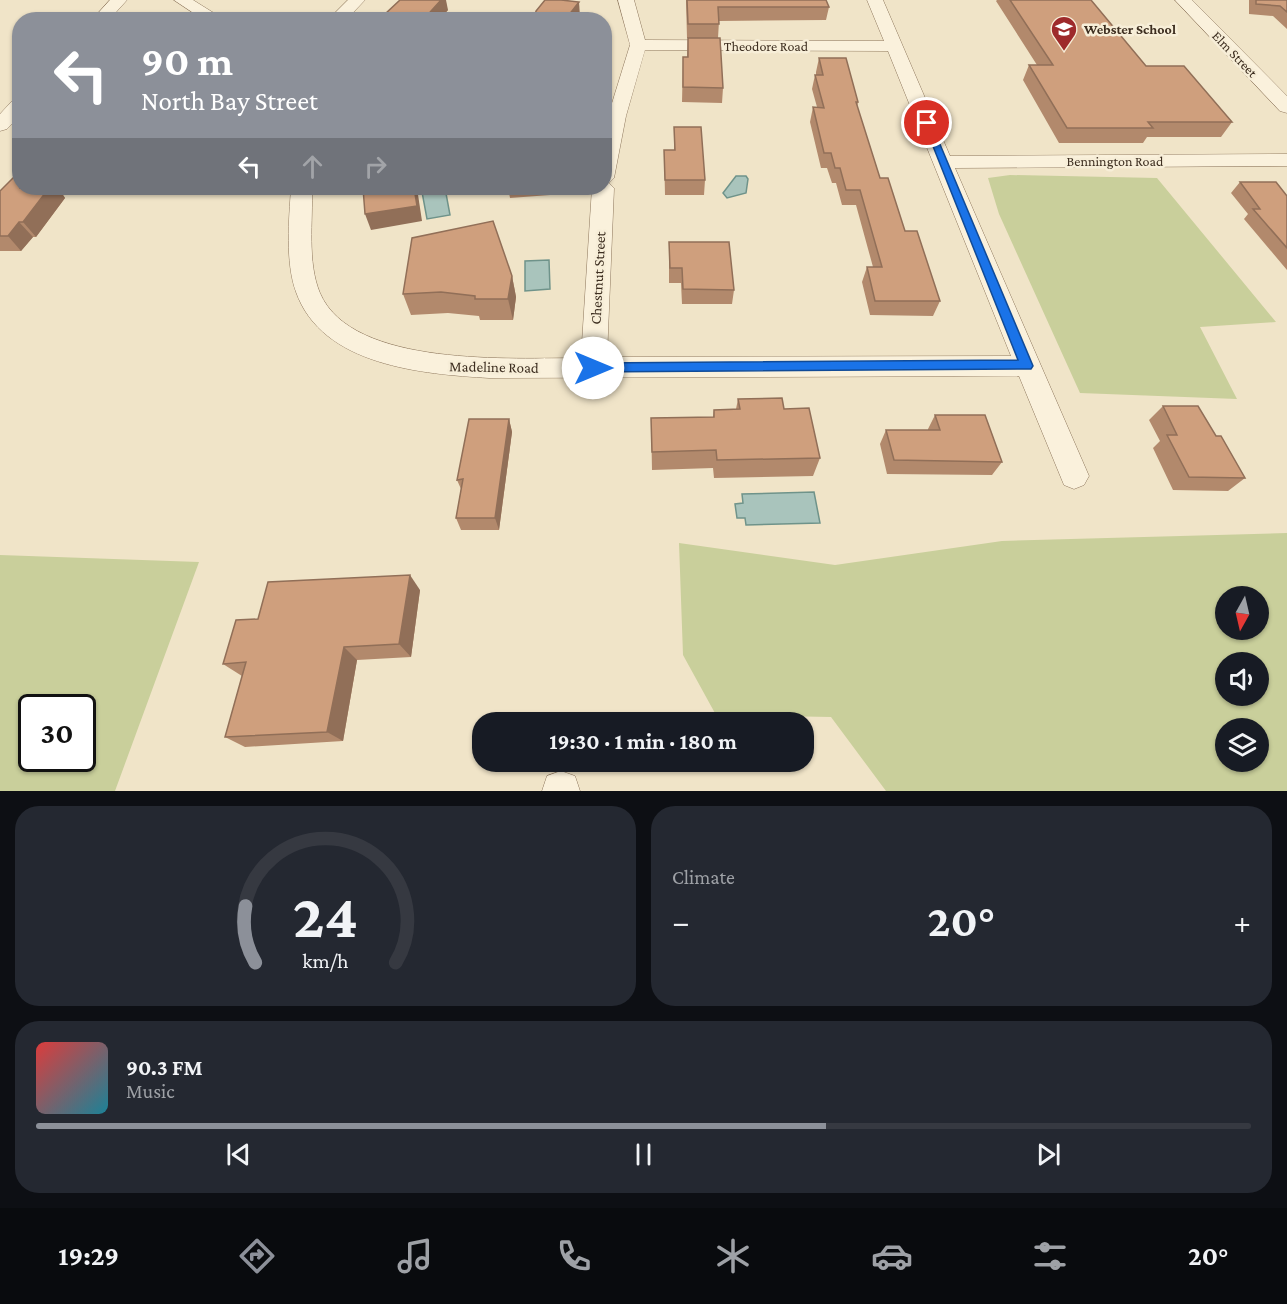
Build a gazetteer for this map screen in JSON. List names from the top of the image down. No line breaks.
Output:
{"streets":{"street":["Theodore Road","Elm Street","Bennington Road","Chestnut Street","Madeline Road"]},"crossings":[["Chestnut Street","Madeline Road"]],"places":{"school or university":["Webster School"]},"north":"bottom","page":{"turn":["90 m","North Bay Street"],"limit":"30","trip":"19:30 · 1 min · 180 m","tile":"Climate","heat":["−","20°","+"],"song":["90.3 FM","Music"],"tabs":["19:29","20°"],"gauge":["24","km/h"]}}
